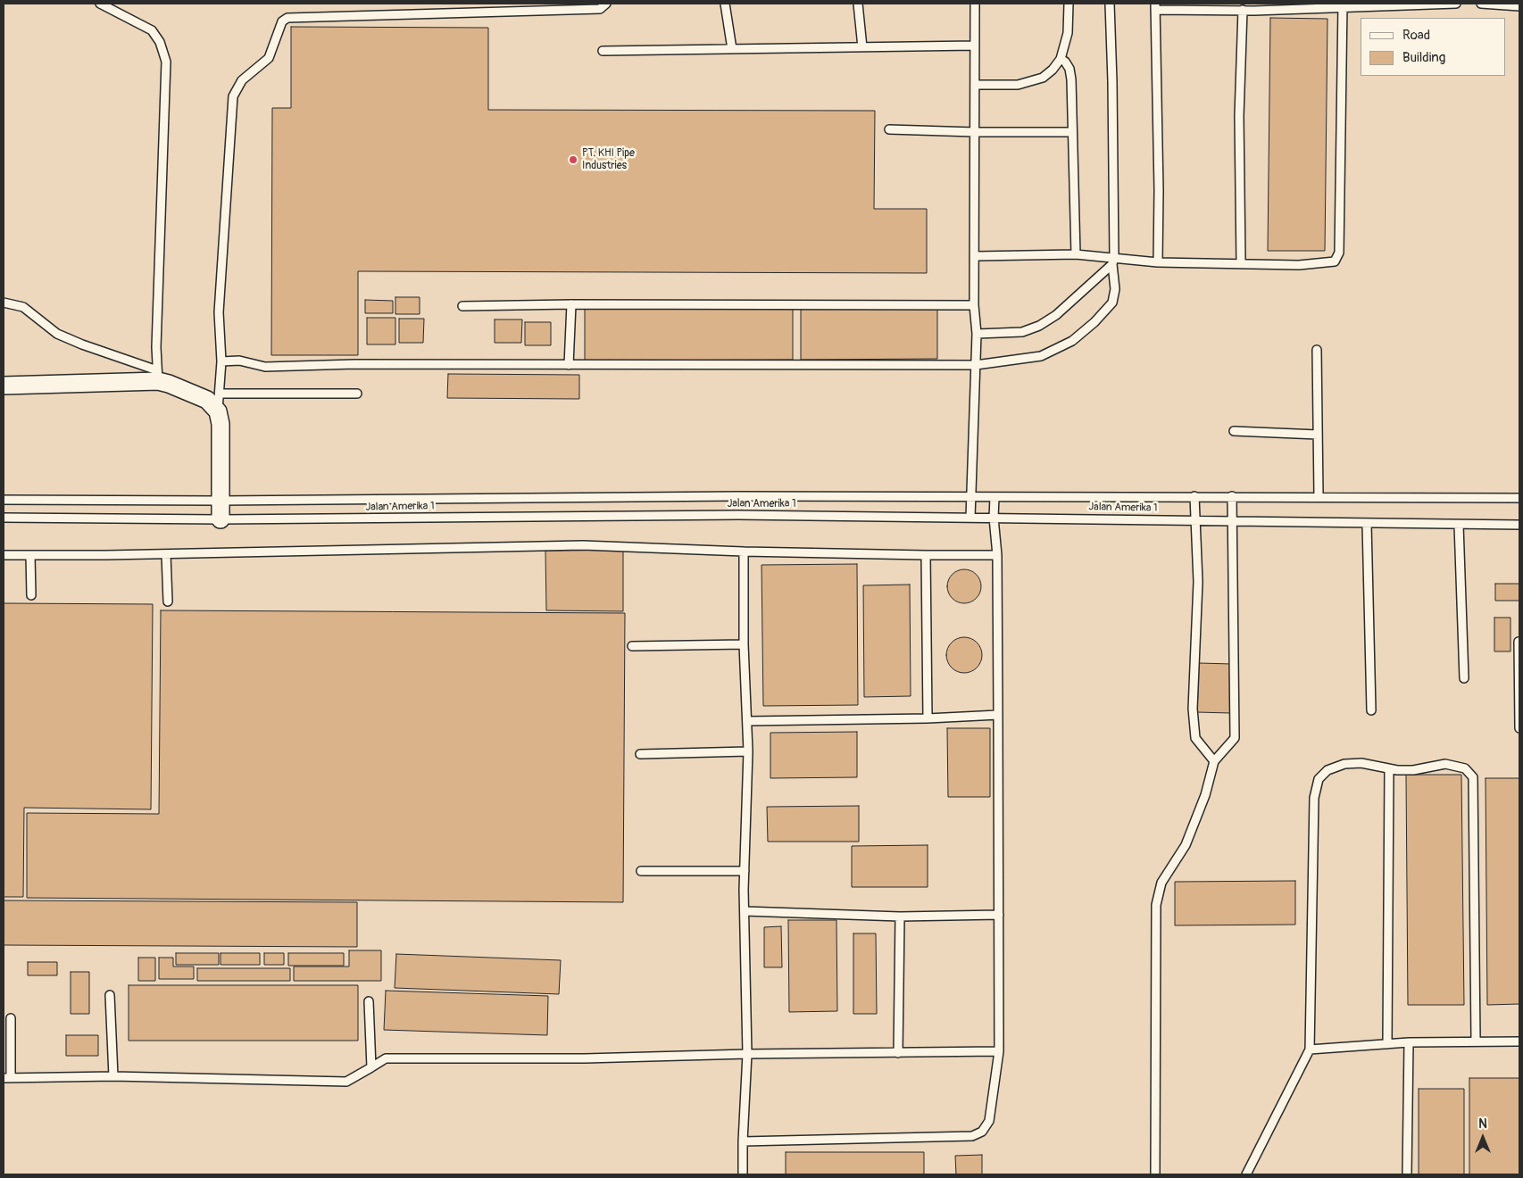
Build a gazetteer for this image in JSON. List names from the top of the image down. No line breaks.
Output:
{"streets":{"lane":["Jalan Amerika 1"]},"places":["PT. KHI Pipe Industries"],"legend":["Road","Building"],"north":"top"}
